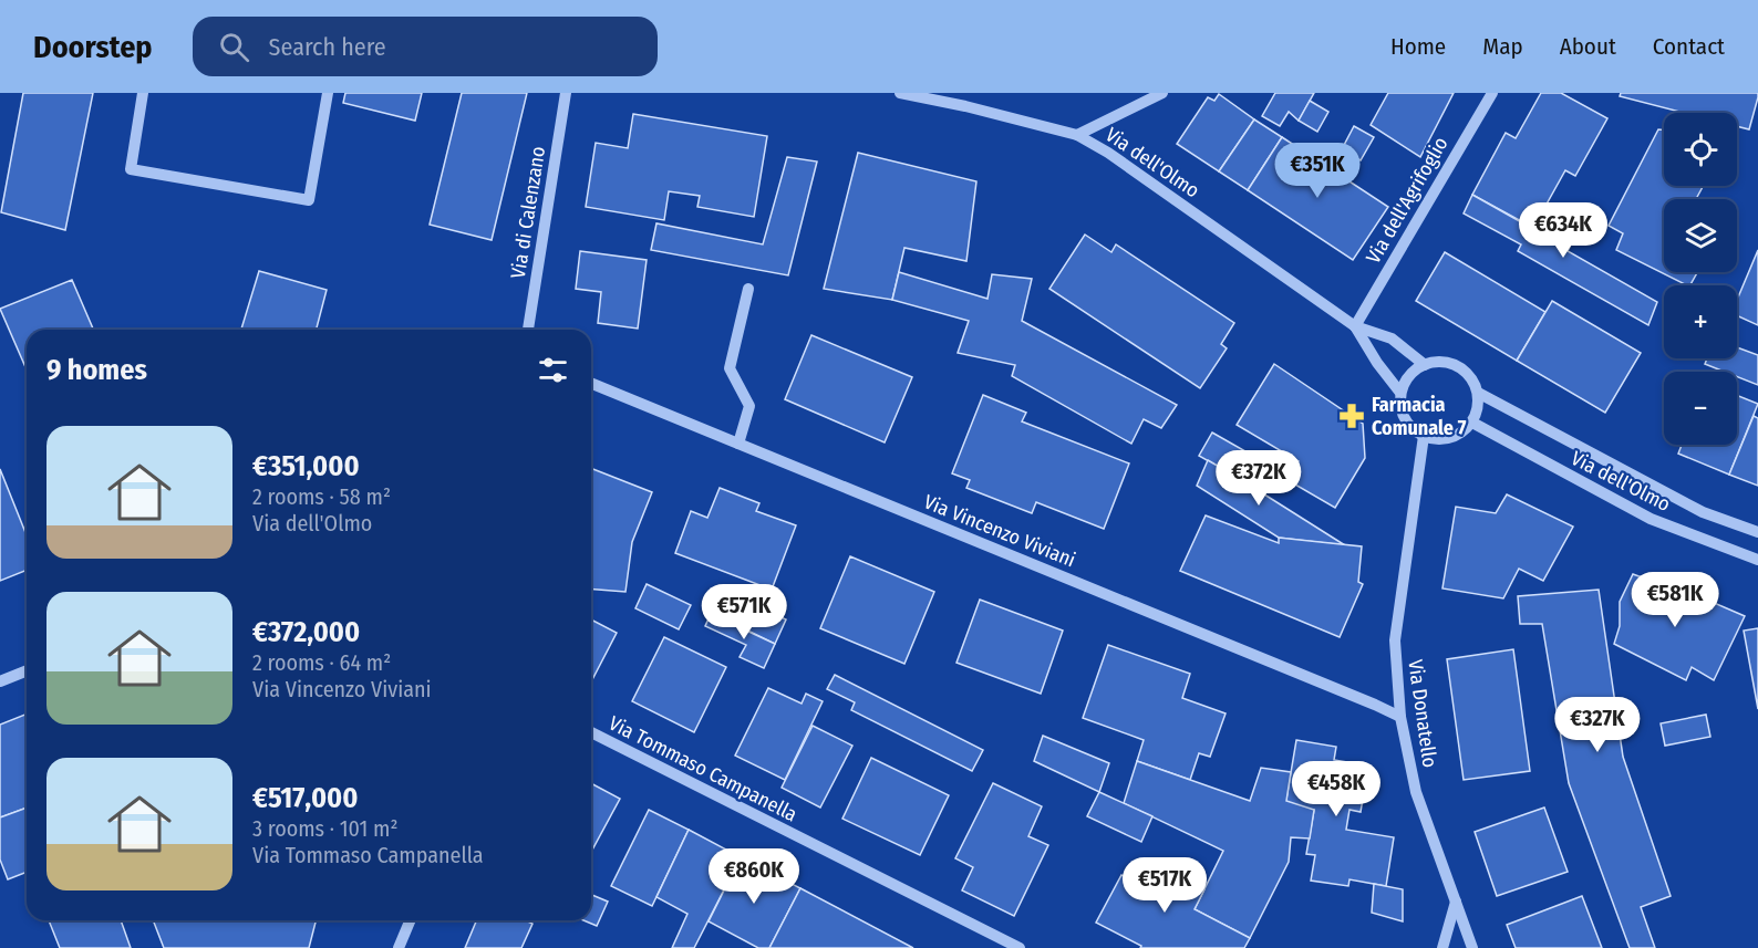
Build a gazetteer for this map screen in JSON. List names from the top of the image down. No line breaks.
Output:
{"streets":{"street":["Via dell'Olmo","Via dell'Agrifoglio","Via di Calenzano","Via Vincenzo Viviani","Via Donatello","Via Tommaso Campanella"]},"crossings":[["Via dell'Olmo","Via dell'Agrifoglio"],["Via dell'Olmo","Via Donatello"],["Via Vincenzo Viviani","Via Donatello"]],"places":{"pharmacy":["Farmacia Comunale 7"]},"page":{"header":"Doorstep","search":"Search here","nav":["Home","Map","About","Contact"],"map_buttons":["+","−"],"price":["€351K","€634K","€372K","€581K","€571K","€327K","€458K","€860K","€517K"],"heading":"9 homes","list":[{"name":"€351,000","note":"2 rooms · 58 m² · Via dell'Olmo"},{"name":"€372,000","note":"2 rooms · 64 m² · Via Vincenzo Viviani"},{"name":"€517,000","note":"3 rooms · 101 m² · Via Tommaso Campanella"}]}}
